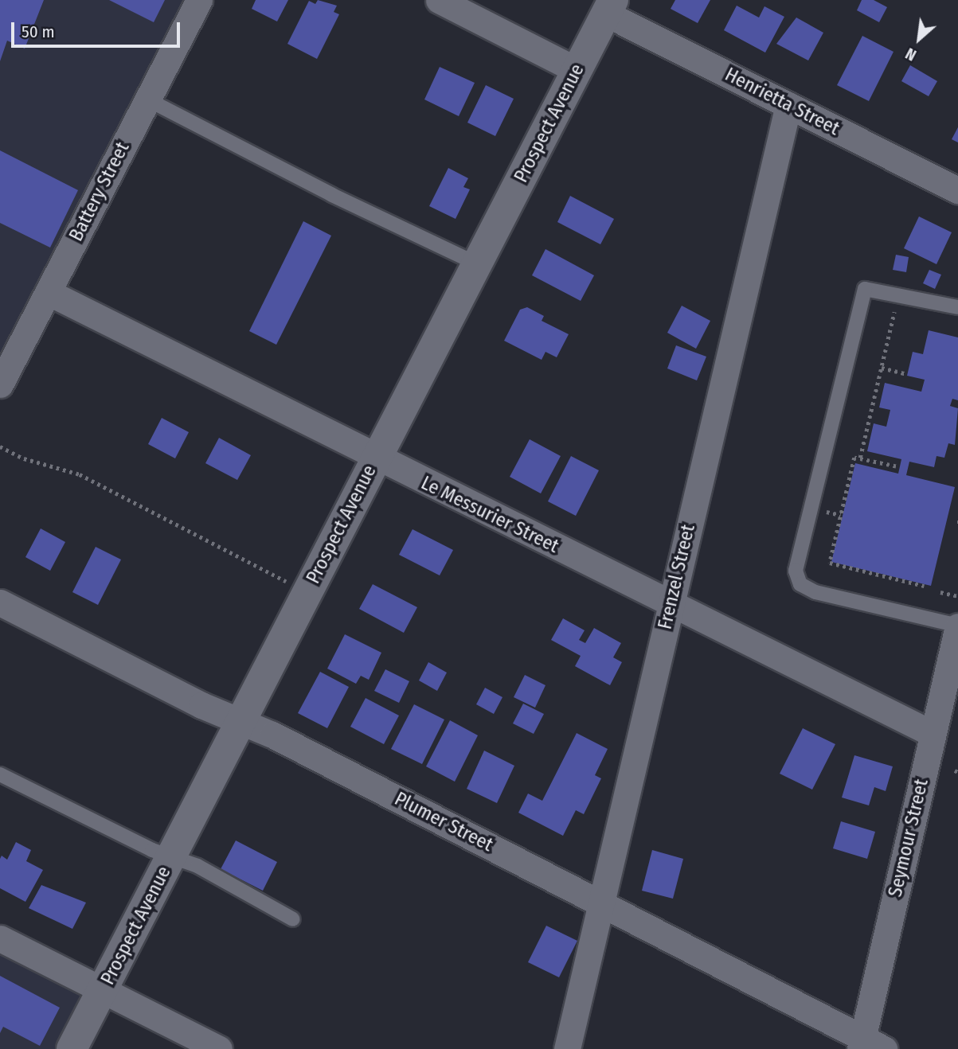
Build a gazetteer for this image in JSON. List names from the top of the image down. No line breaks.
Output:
{"streets":{"street":["Henrietta Street","Prospect Avenue","Battery Street","Le Messurier Street","Frenzel Street","Plumer Street","Seymour Street"]},"crossings":[["Henrietta Street","Prospect Avenue"],["Henrietta Street","Frenzel Street"],["Prospect Avenue","Le Messurier Street"],["Prospect Avenue","Plumer Street"],["Battery Street","Le Messurier Street"],["Le Messurier Street","Frenzel Street"],["Le Messurier Street","Seymour Street"],["Frenzel Street","Plumer Street"],["Plumer Street","Seymour Street"]],"scale_bar":"50 m","north":"bottom left"}
